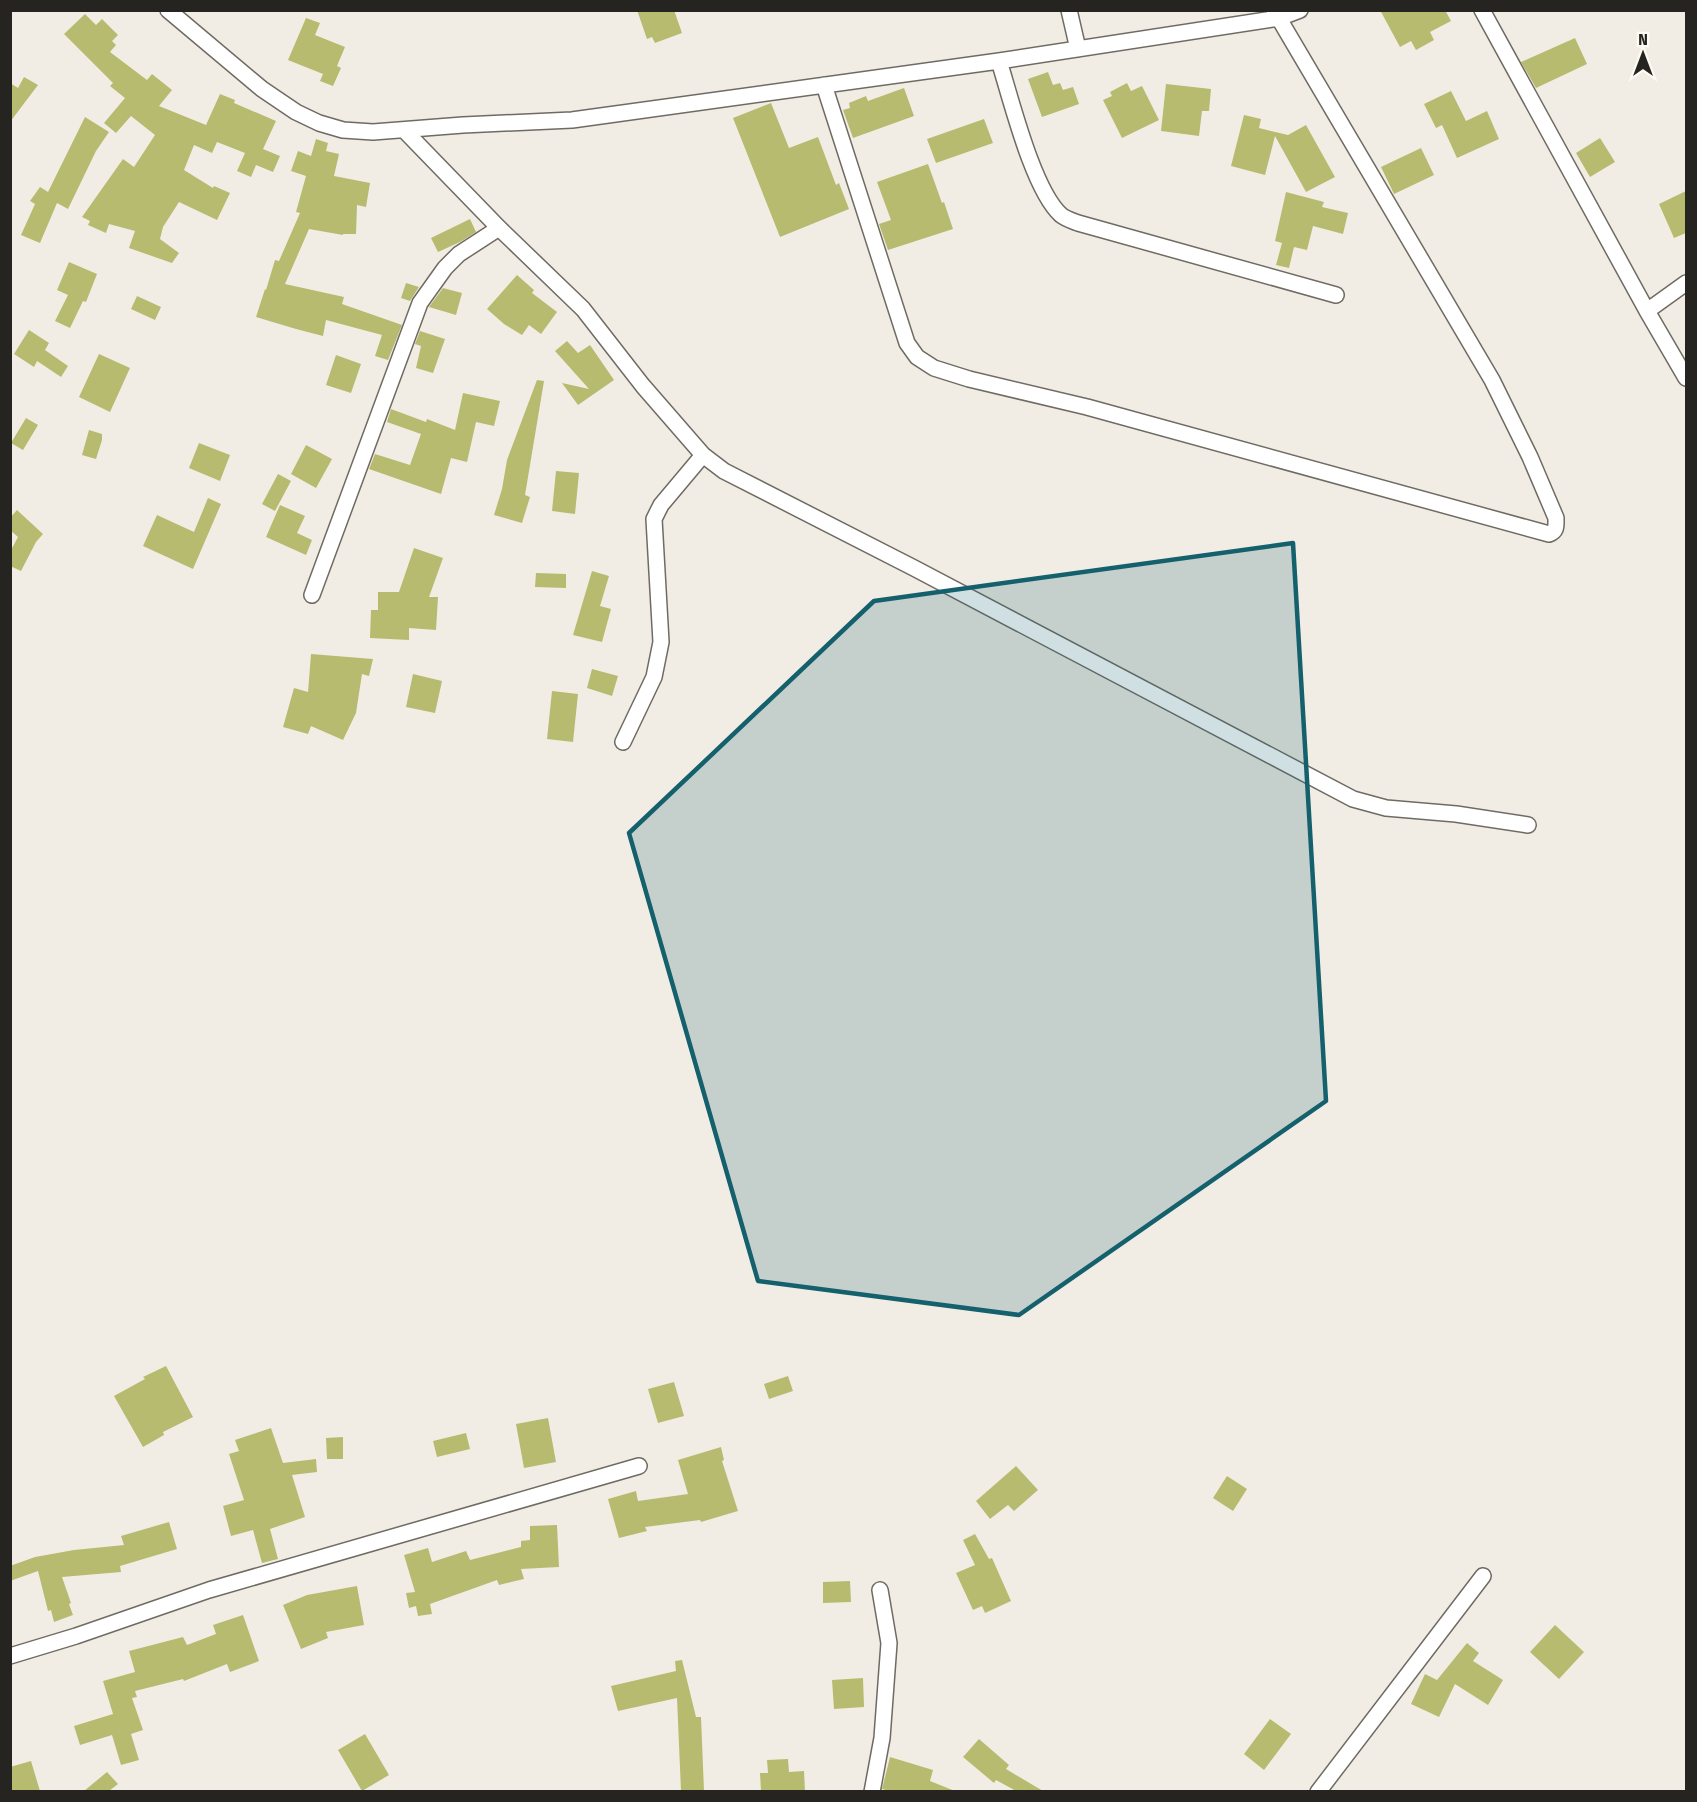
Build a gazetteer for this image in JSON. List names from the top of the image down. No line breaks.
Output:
{"north":"top"}
